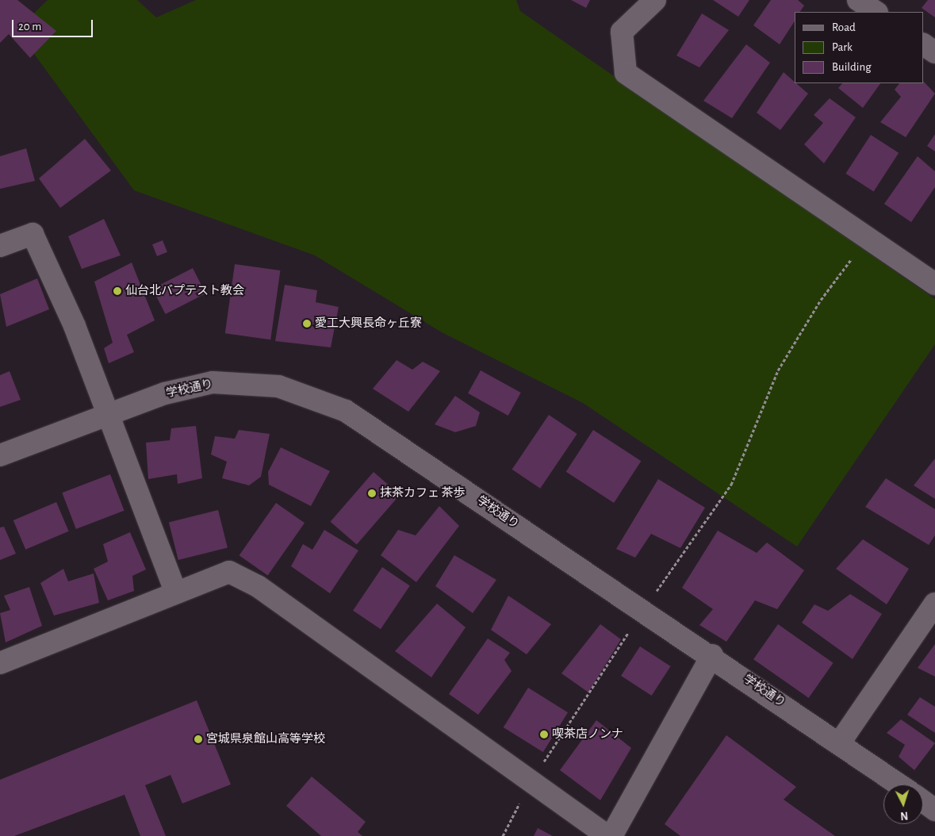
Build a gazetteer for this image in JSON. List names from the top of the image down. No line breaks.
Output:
{"streets":{"street":["学校通り"]},"places":["仙台北バプテスト教会","愛工大興長命ヶ丘寮","抹茶カフェ 茶歩","喫茶店ノンナ","宮城県泉館山高等学校"],"legend":["Road","Park","Building"],"scale_bar":"20 m","north":"bottom"}
